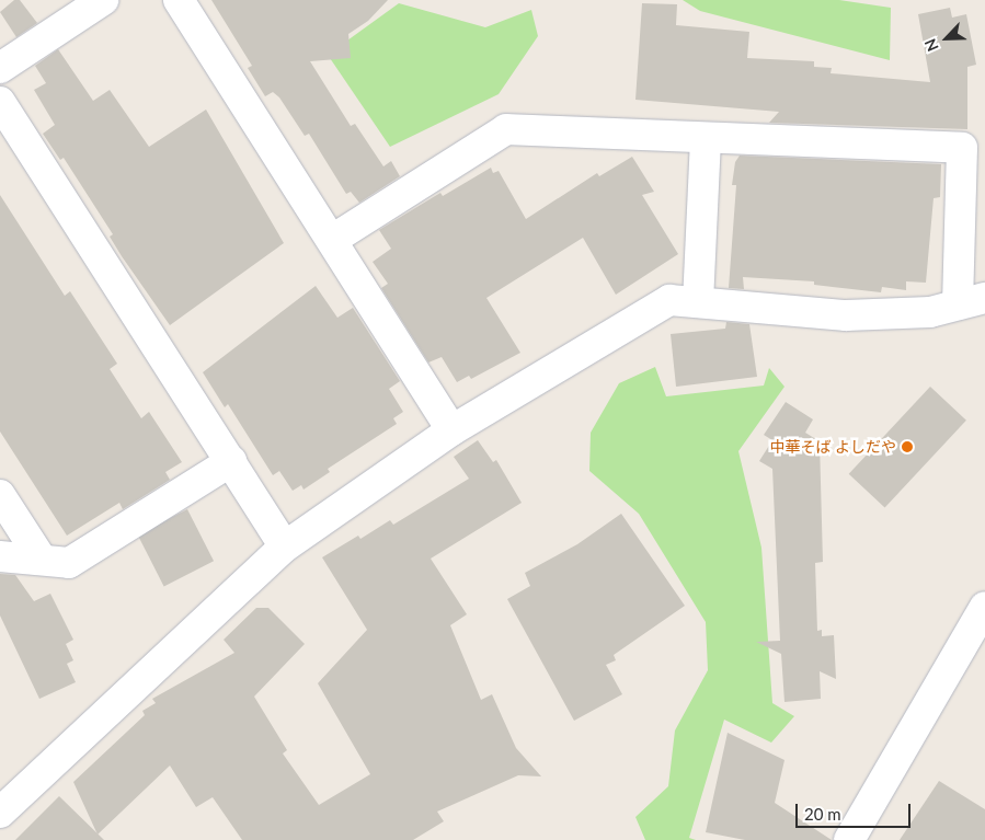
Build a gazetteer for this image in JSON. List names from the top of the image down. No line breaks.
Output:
{"places":["中華そば よしだや"],"scale_bar":"20 m","north":"bottom left"}
